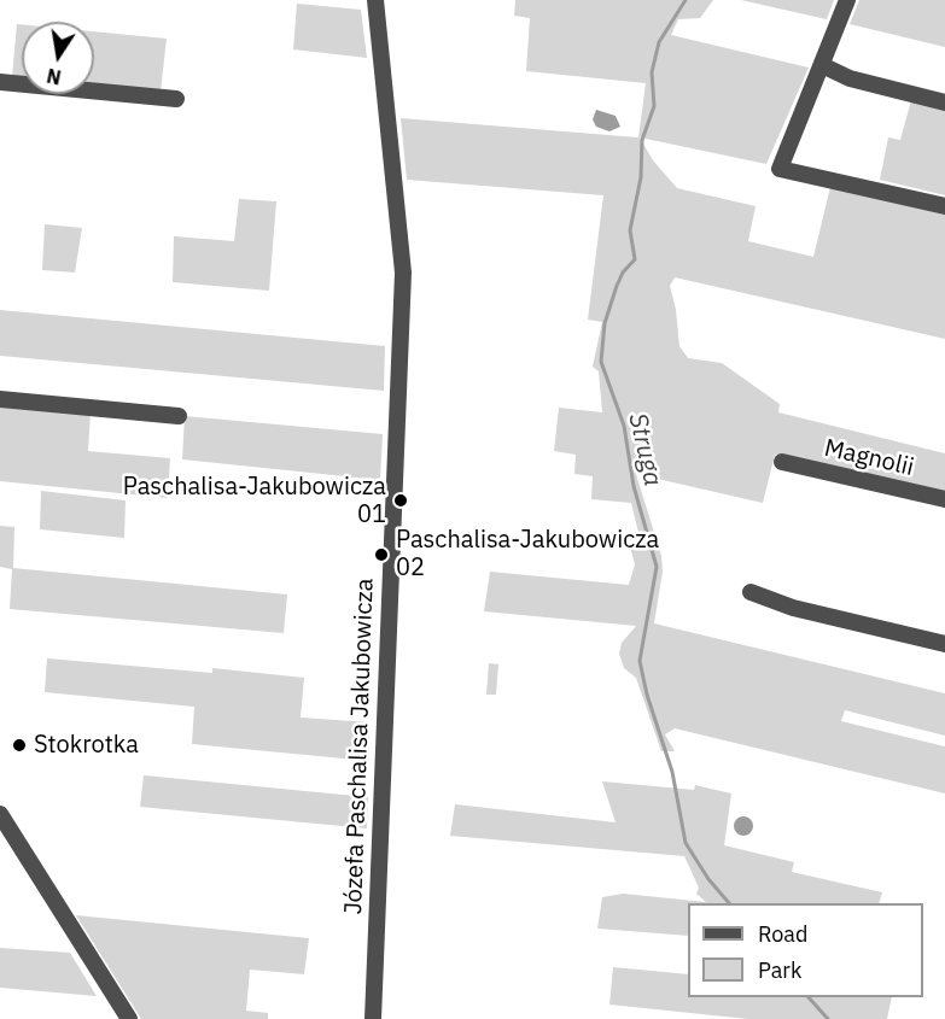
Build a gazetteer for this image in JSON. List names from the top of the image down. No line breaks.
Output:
{"streets":{"street":["Magnolii","Józefa Paschalisa Jakubowicza"]},"water":["Struga"],"places":["Paschalisa-Jakubowicza 01","Paschalisa-Jakubowicza 02","Stokrotka"],"legend":["Road","Park"],"north":"bottom"}
